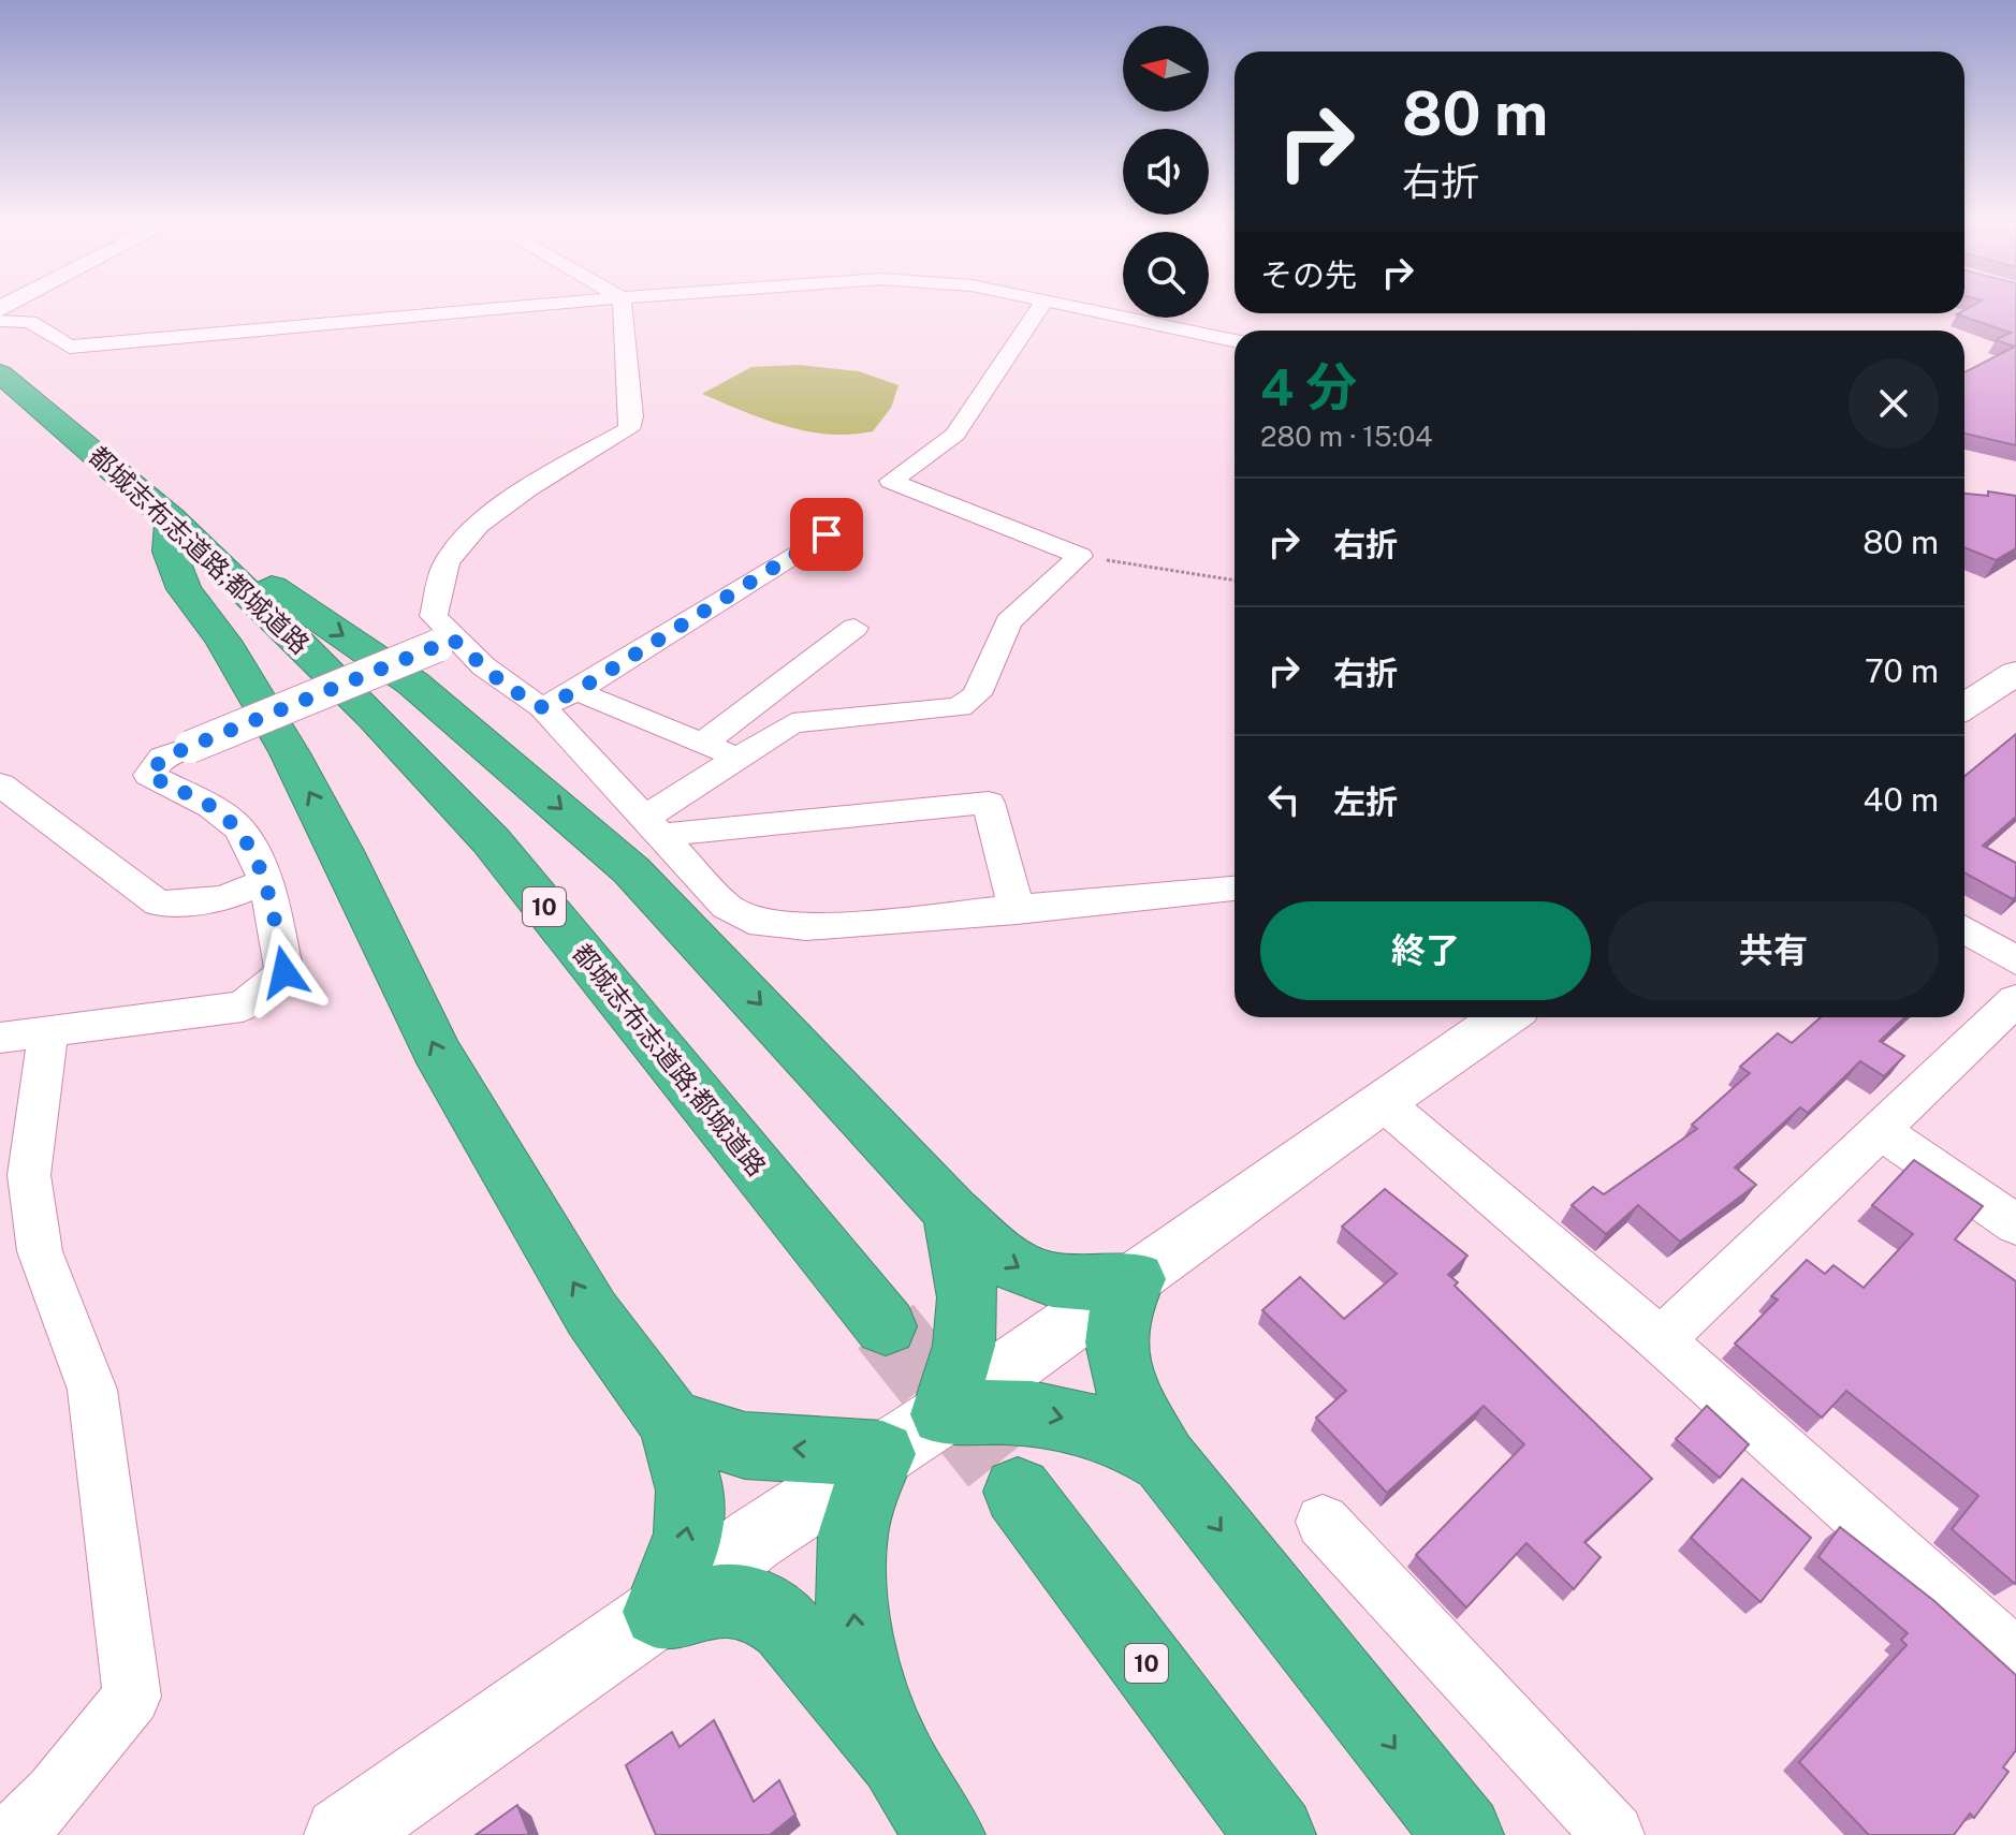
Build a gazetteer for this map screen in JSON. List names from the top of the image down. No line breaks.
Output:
{"streets":{"highway":["都城志布志道路;都城道路","10"]},"north":"left","page":{"turn":["80 m","右折"],"then":"その先","heading":["4 分","280 m · 15:04"],"list":[{"name":"右折","value":"80 m"},{"name":"右折","value":"70 m"},{"name":"左折","value":"40 m"}],"buttons":["終了","共有"]}}
